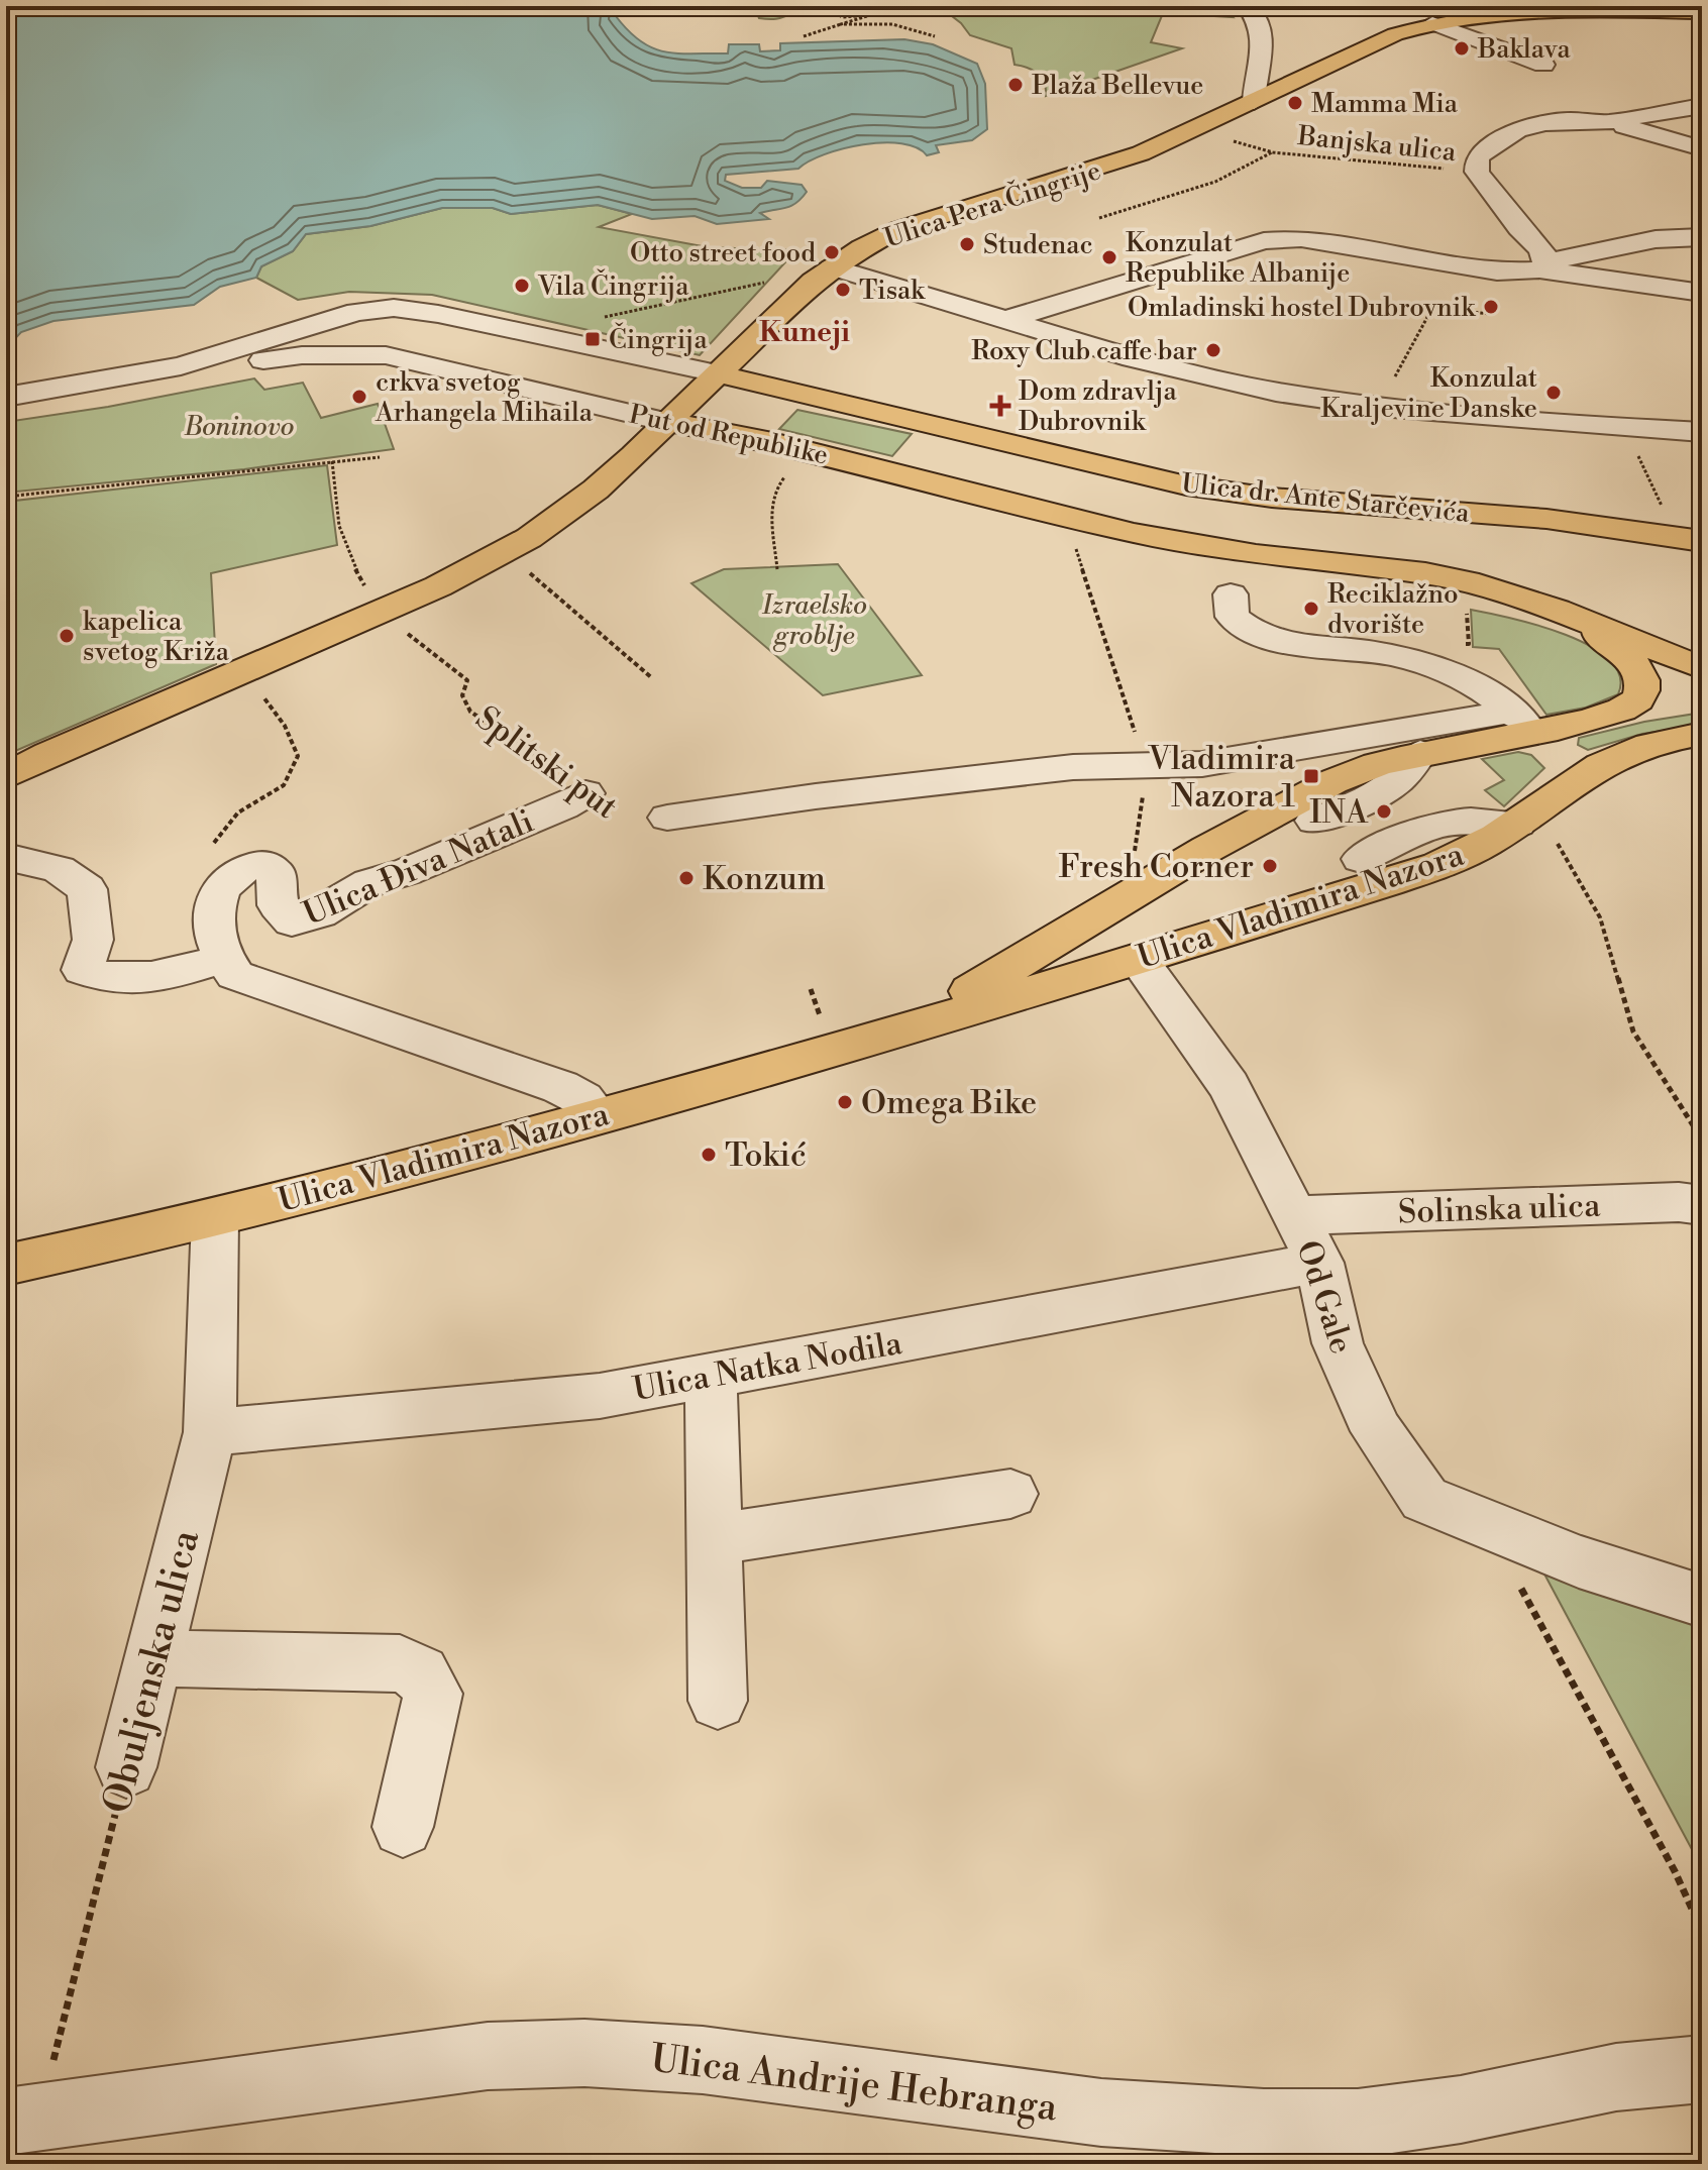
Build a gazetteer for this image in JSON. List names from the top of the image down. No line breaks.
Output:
{"streets":{"main road":["Ulica Pera Čingrije","Put od Republike","Ulica dr. Ante Starčevića","Ulica Vladimira Nazora"],"street":["Ulica Điva Natali","Solinska ulica","Od Gale","Ulica Natka Nodila","Obuljenska ulica","Ulica Andrije Hebranga"],"path":["Banjska ulica","Splitski put"]},"crossings":[["Banjska ulica","Ulica Pera Čingrije"],["Ulica Pera Čingrije","Put od Republike"],["Ulica Pera Čingrije","Ulica dr. Ante Starčevića"],["Put od Republike","Ulica Vladimira Nazora"],["Splitski put","Ulica Điva Natali"],["Ulica Vladimira Nazora","Od Gale"],["Ulica Vladimira Nazora","Obuljenska ulica"],["Solinska ulica","Od Gale"],["Od Gale","Ulica Natka Nodila"],["Ulica Natka Nodila","Obuljenska ulica"],["Obuljenska ulica","Ulica Andrije Hebranga"]],"districts":["Kuneji"],"parks":["Boninovo","Izraelsko groblje"],"places":{"other":["Baklava","Plaža Bellevue","Mamma Mia","Studenac","Otto street food","Konzulat Republike Albanije","Vila Čingrija","Tisak","Omladinski hostel Dubrovnik","Roxy Club caffe bar","Konzulat Kraljevine Danske","crkva svetog Arhangela Mihaila","Reciklažno dvorište","kapelica svetog Križa","INA","Fresh Corner","Konzum","Omega Bike","Tokić"],"transit":["Čingrija","Vladimira Nazora 1"],"health":["Dom zdravlja Dubrovnik"]}}
